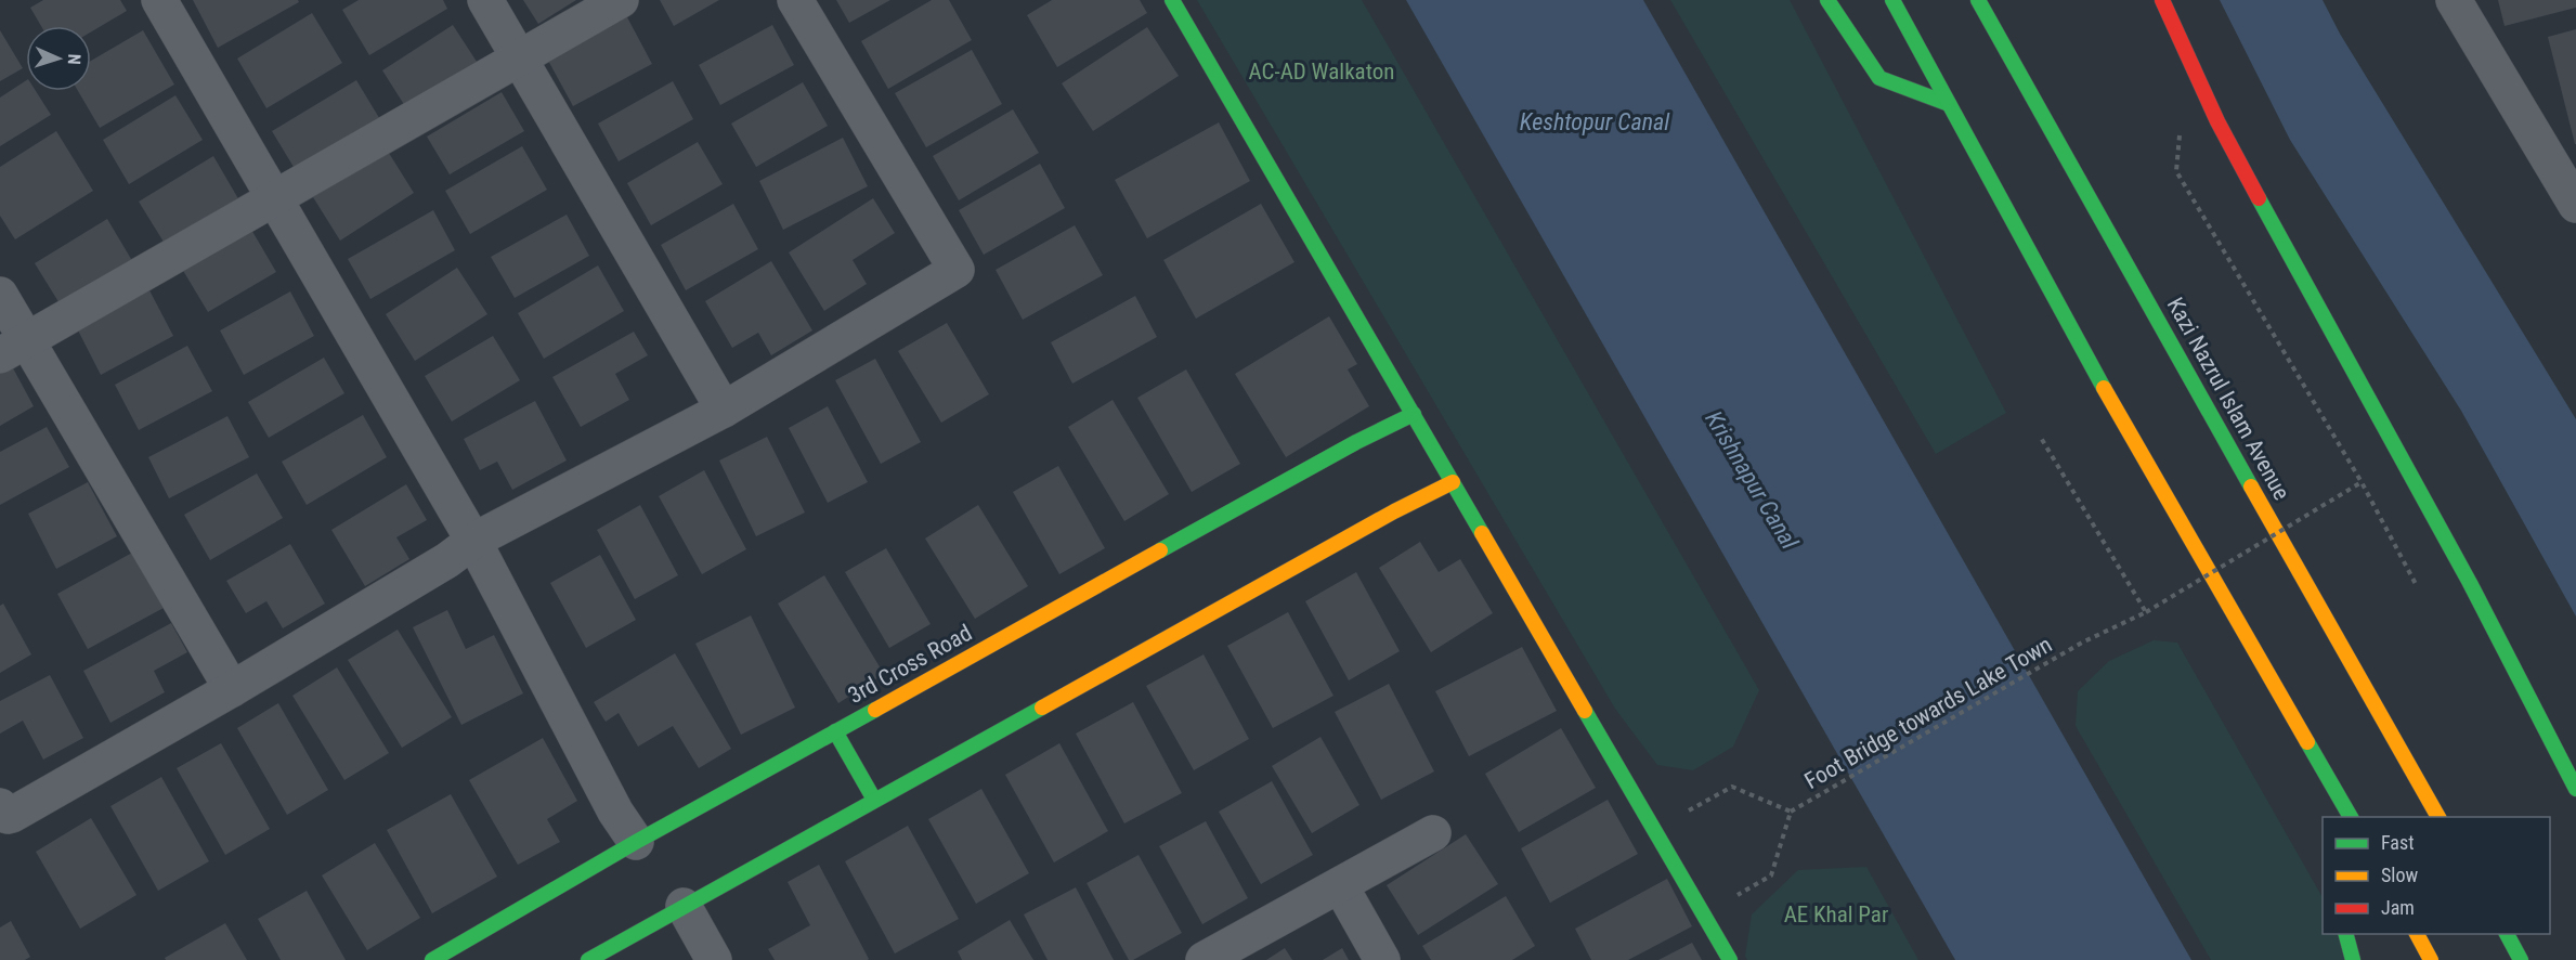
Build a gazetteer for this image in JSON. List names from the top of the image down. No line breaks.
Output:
{"streets":{"street":["Kazi Nazrul Islam Avenue","3rd Cross Road"],"path":["Foot Bridge towards Lake Town"]},"water":["Keshtopur Canal","Krishnapur Canal"],"parks":["AC-AD Walkaton","AE Khal Par"],"legend":["Fast","Slow","Jam"],"north":"right"}
